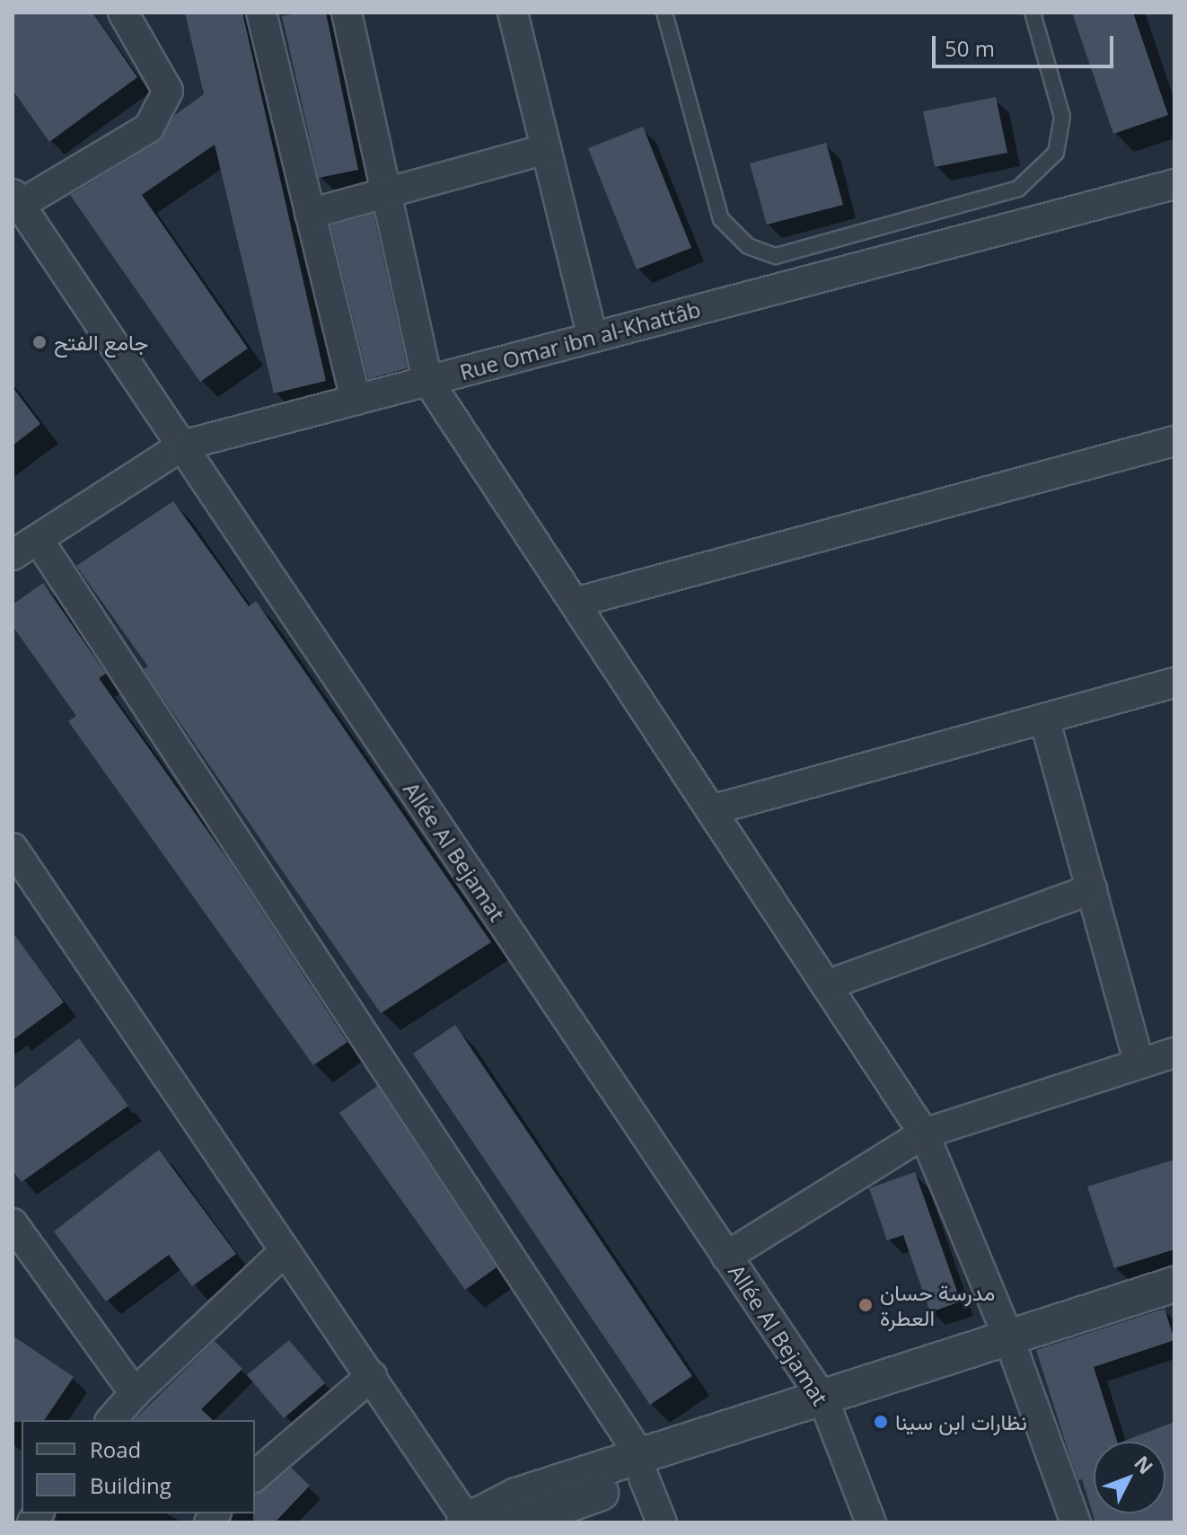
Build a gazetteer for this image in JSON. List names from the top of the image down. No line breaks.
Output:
{"streets":{"street":["Rue Omar ibn al-Khattâb","Allée Al Bejamat"]},"crossings":[["Rue Omar ibn al-Khattâb","Allée Al Bejamat"]],"places":["جامع الفتح","مدرسة حسان العطرة","نظارات ابن سينا"],"legend":["Road","Building"],"scale_bar":"50 m","north":"top right"}
